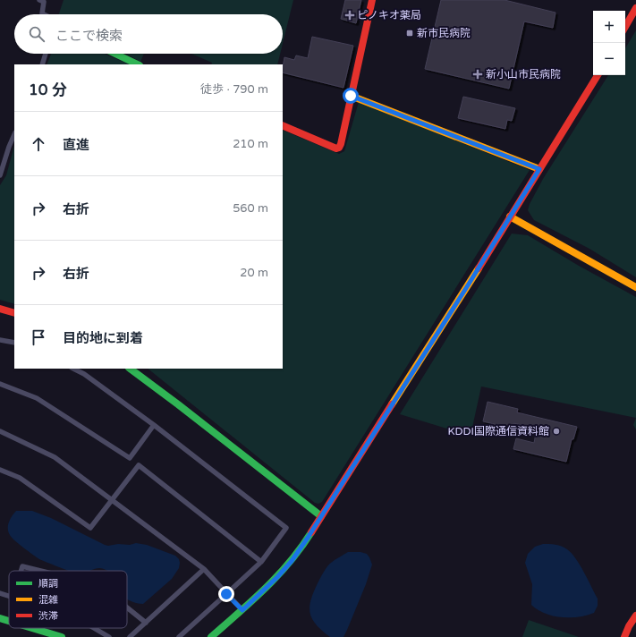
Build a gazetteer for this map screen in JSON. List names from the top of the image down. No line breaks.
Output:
{"places":{"health":["ピノキオ薬局","新小山市民病院"],"transit":["新市民病院"],"other":["KDDI国際通信資料館"]},"legend":["順調","混雑","渋滞"],"page":{"map_buttons":["+","−"],"search":"ここで検索","heading":["10 分","徒歩 · 790 m"],"list":[["直進","210 m"],["右折","560 m"],["右折","20 m"],"目的地に到着"]}}
